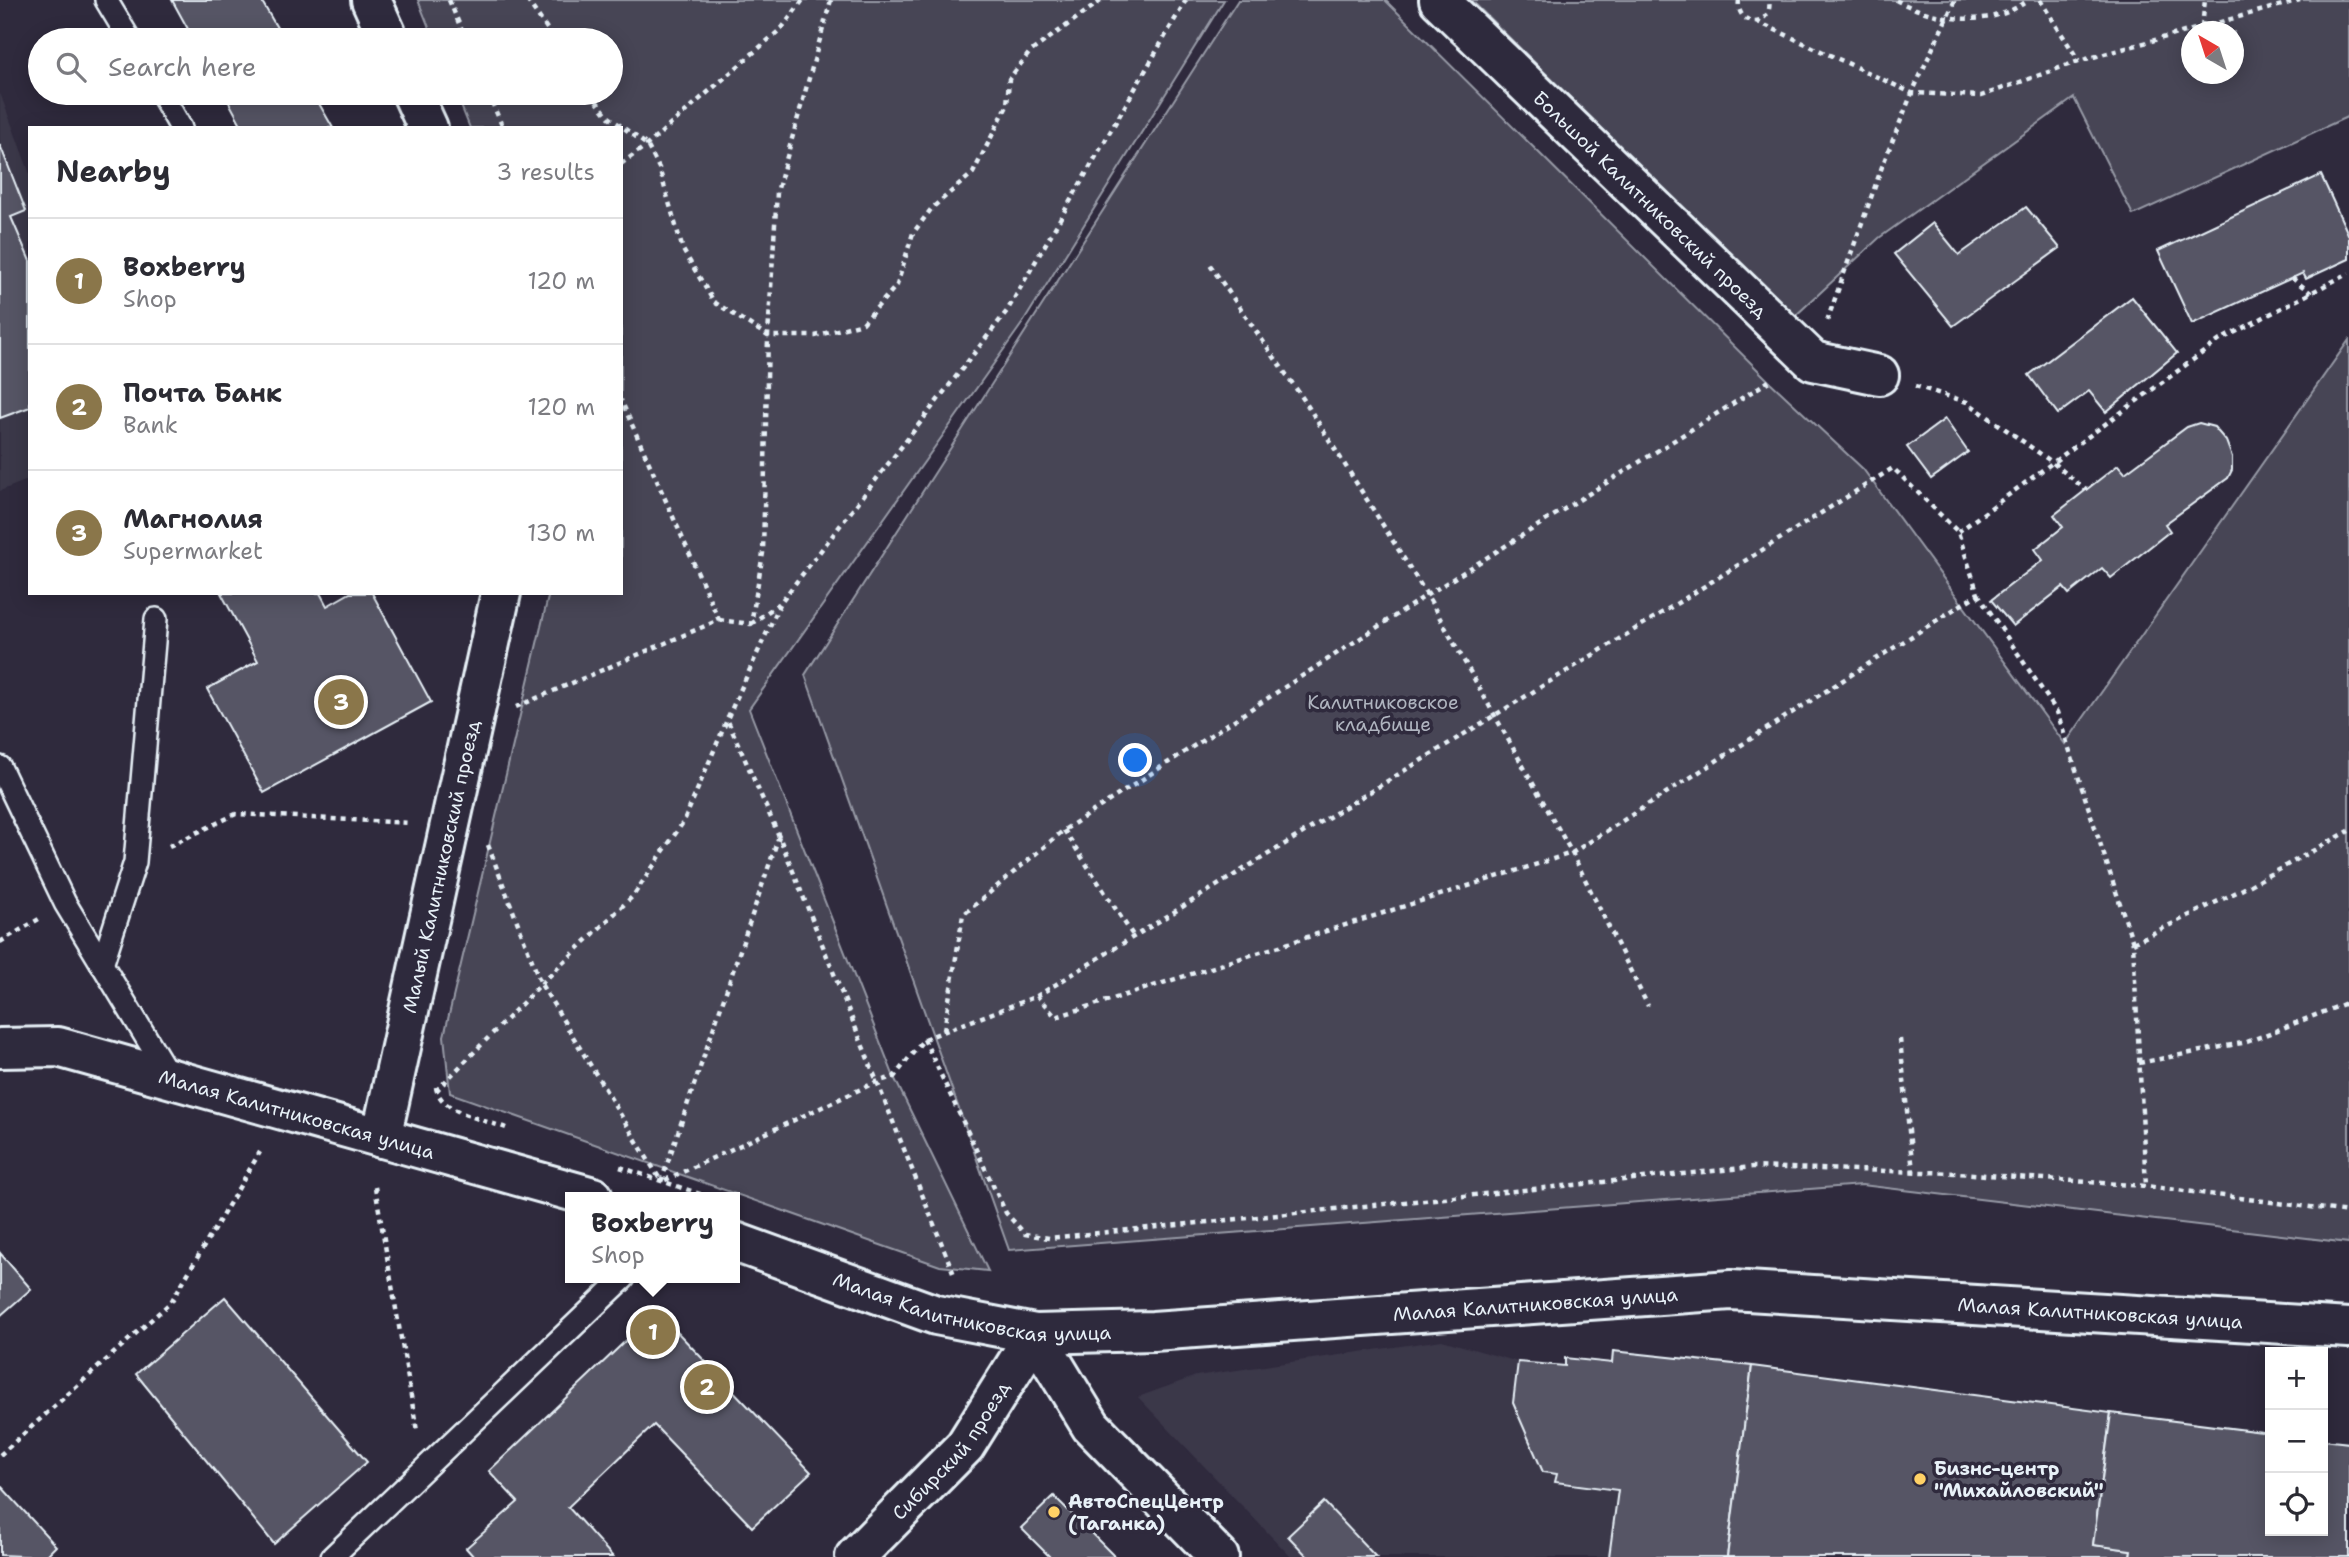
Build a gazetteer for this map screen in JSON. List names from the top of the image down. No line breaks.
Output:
{"streets":{"street":["Большой Калитниковский проезд","Малый Калитниковский проезд","Малая Калитниковская улица","Сибирский проезд"]},"crossings":[["Малый Калитниковский проезд","Малая Калитниковская улица"],["Малая Калитниковская улица","Сибирский проезд"]],"parks":["Калитниковское кладбище"],"places":["Бизнс-центр \"Михайловский\"","АвтоСпецЦентр (Таганка)"],"north":"top left","page":{"search":"Search here","heading":["Nearby","3 results"],"list":[{"mark":"1","name":"Boxberry","note":"Shop","value":"120 m"},{"mark":"2","name":"Почта Банк","note":"Bank","value":"120 m"},{"mark":"3","name":"Магнолия","note":"Supermarket","value":"130 m"}],"pins":["3","1","2"],"popup":["Boxberry","Shop"],"map_buttons":["+","−"]}}
